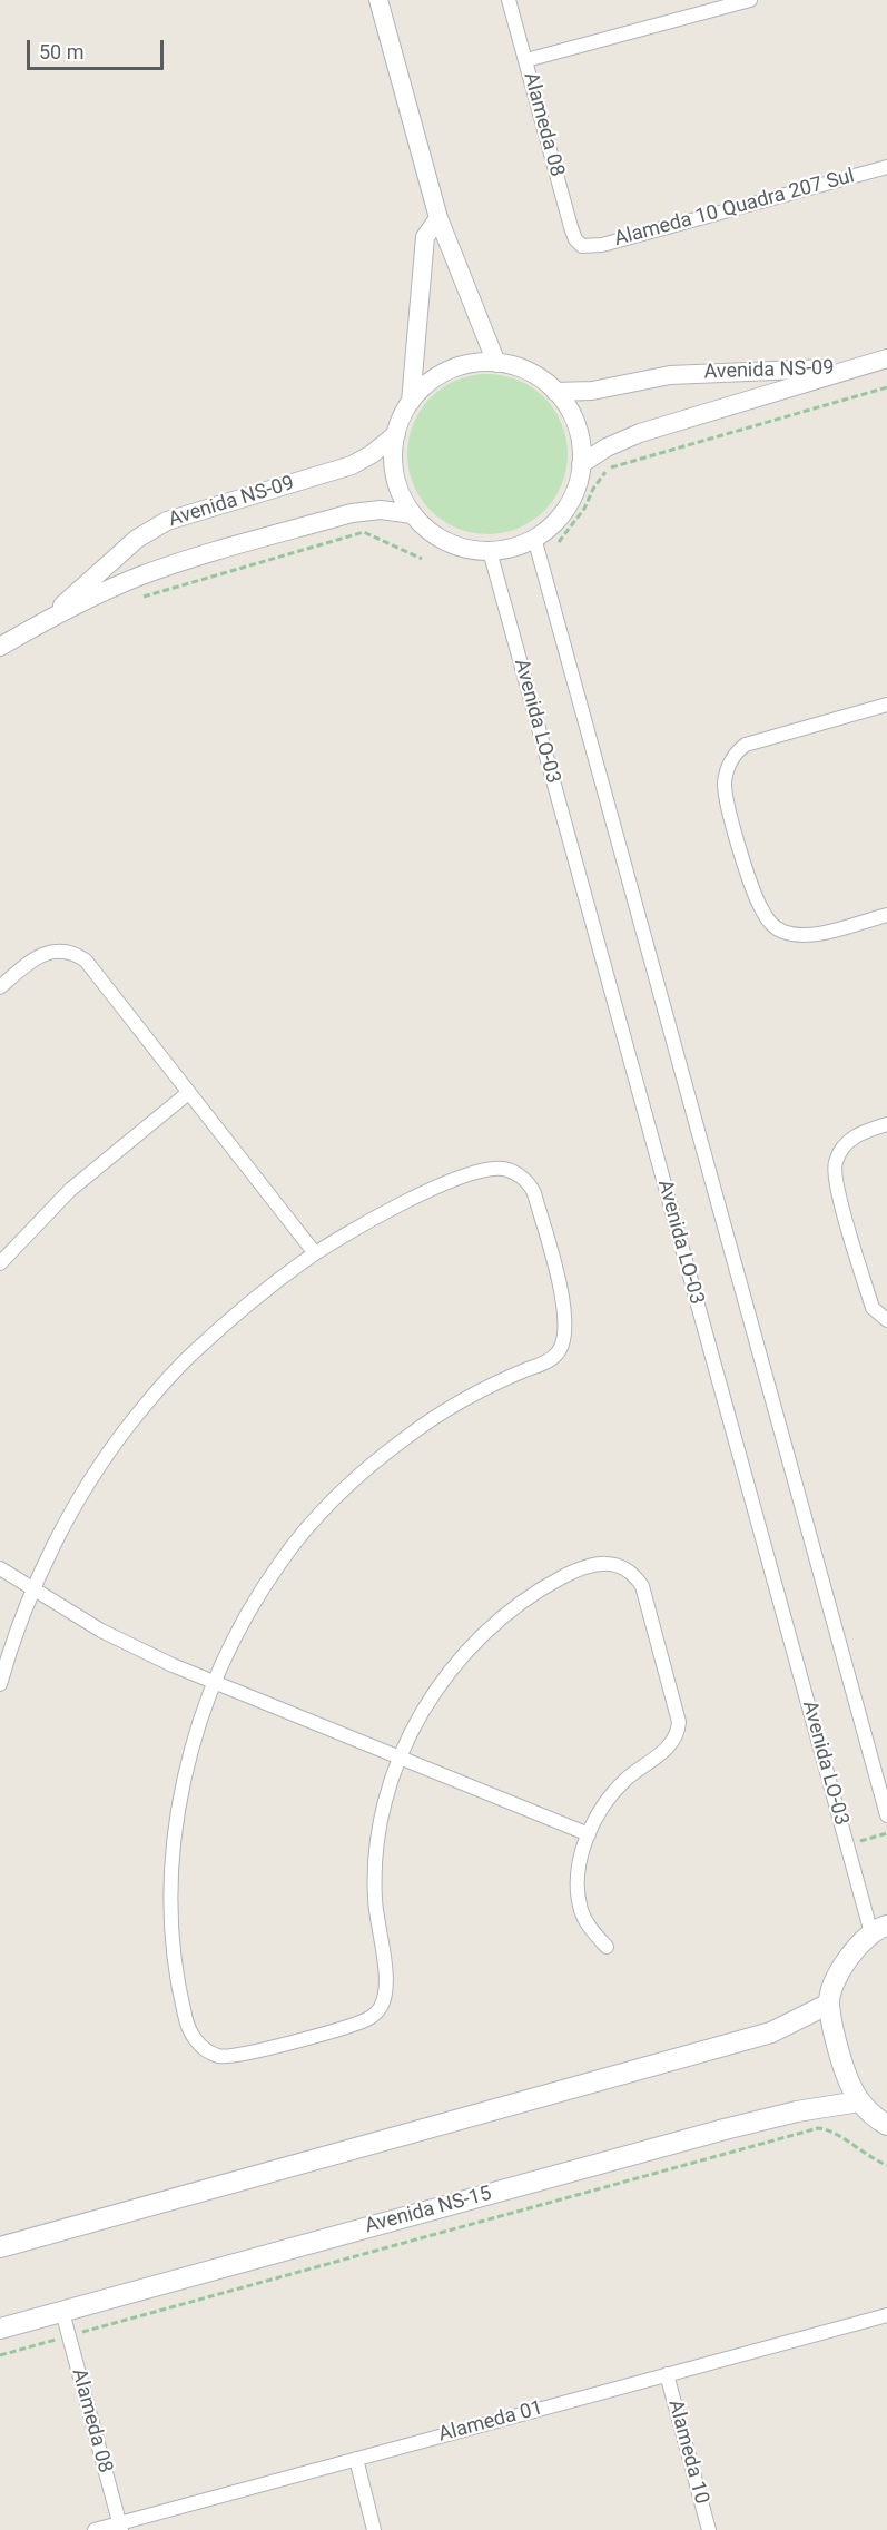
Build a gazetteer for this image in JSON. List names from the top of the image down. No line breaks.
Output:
{"streets":{"main road":["Avenida NS-15"],"street":["Alameda 08","Alameda 10 Quadra 207 Sul","Avenida NS-09","Avenida LO-03","Alameda 01","Alameda 10"]},"crossings":[["Alameda 08","Alameda 10 Quadra 207 Sul"],["Alameda 08","Avenida NS-15"],["Alameda 08","Alameda 01"],["Avenida NS-09","Avenida LO-03"],["Alameda 01","Alameda 10"]],"scale_bar":"50 m"}
